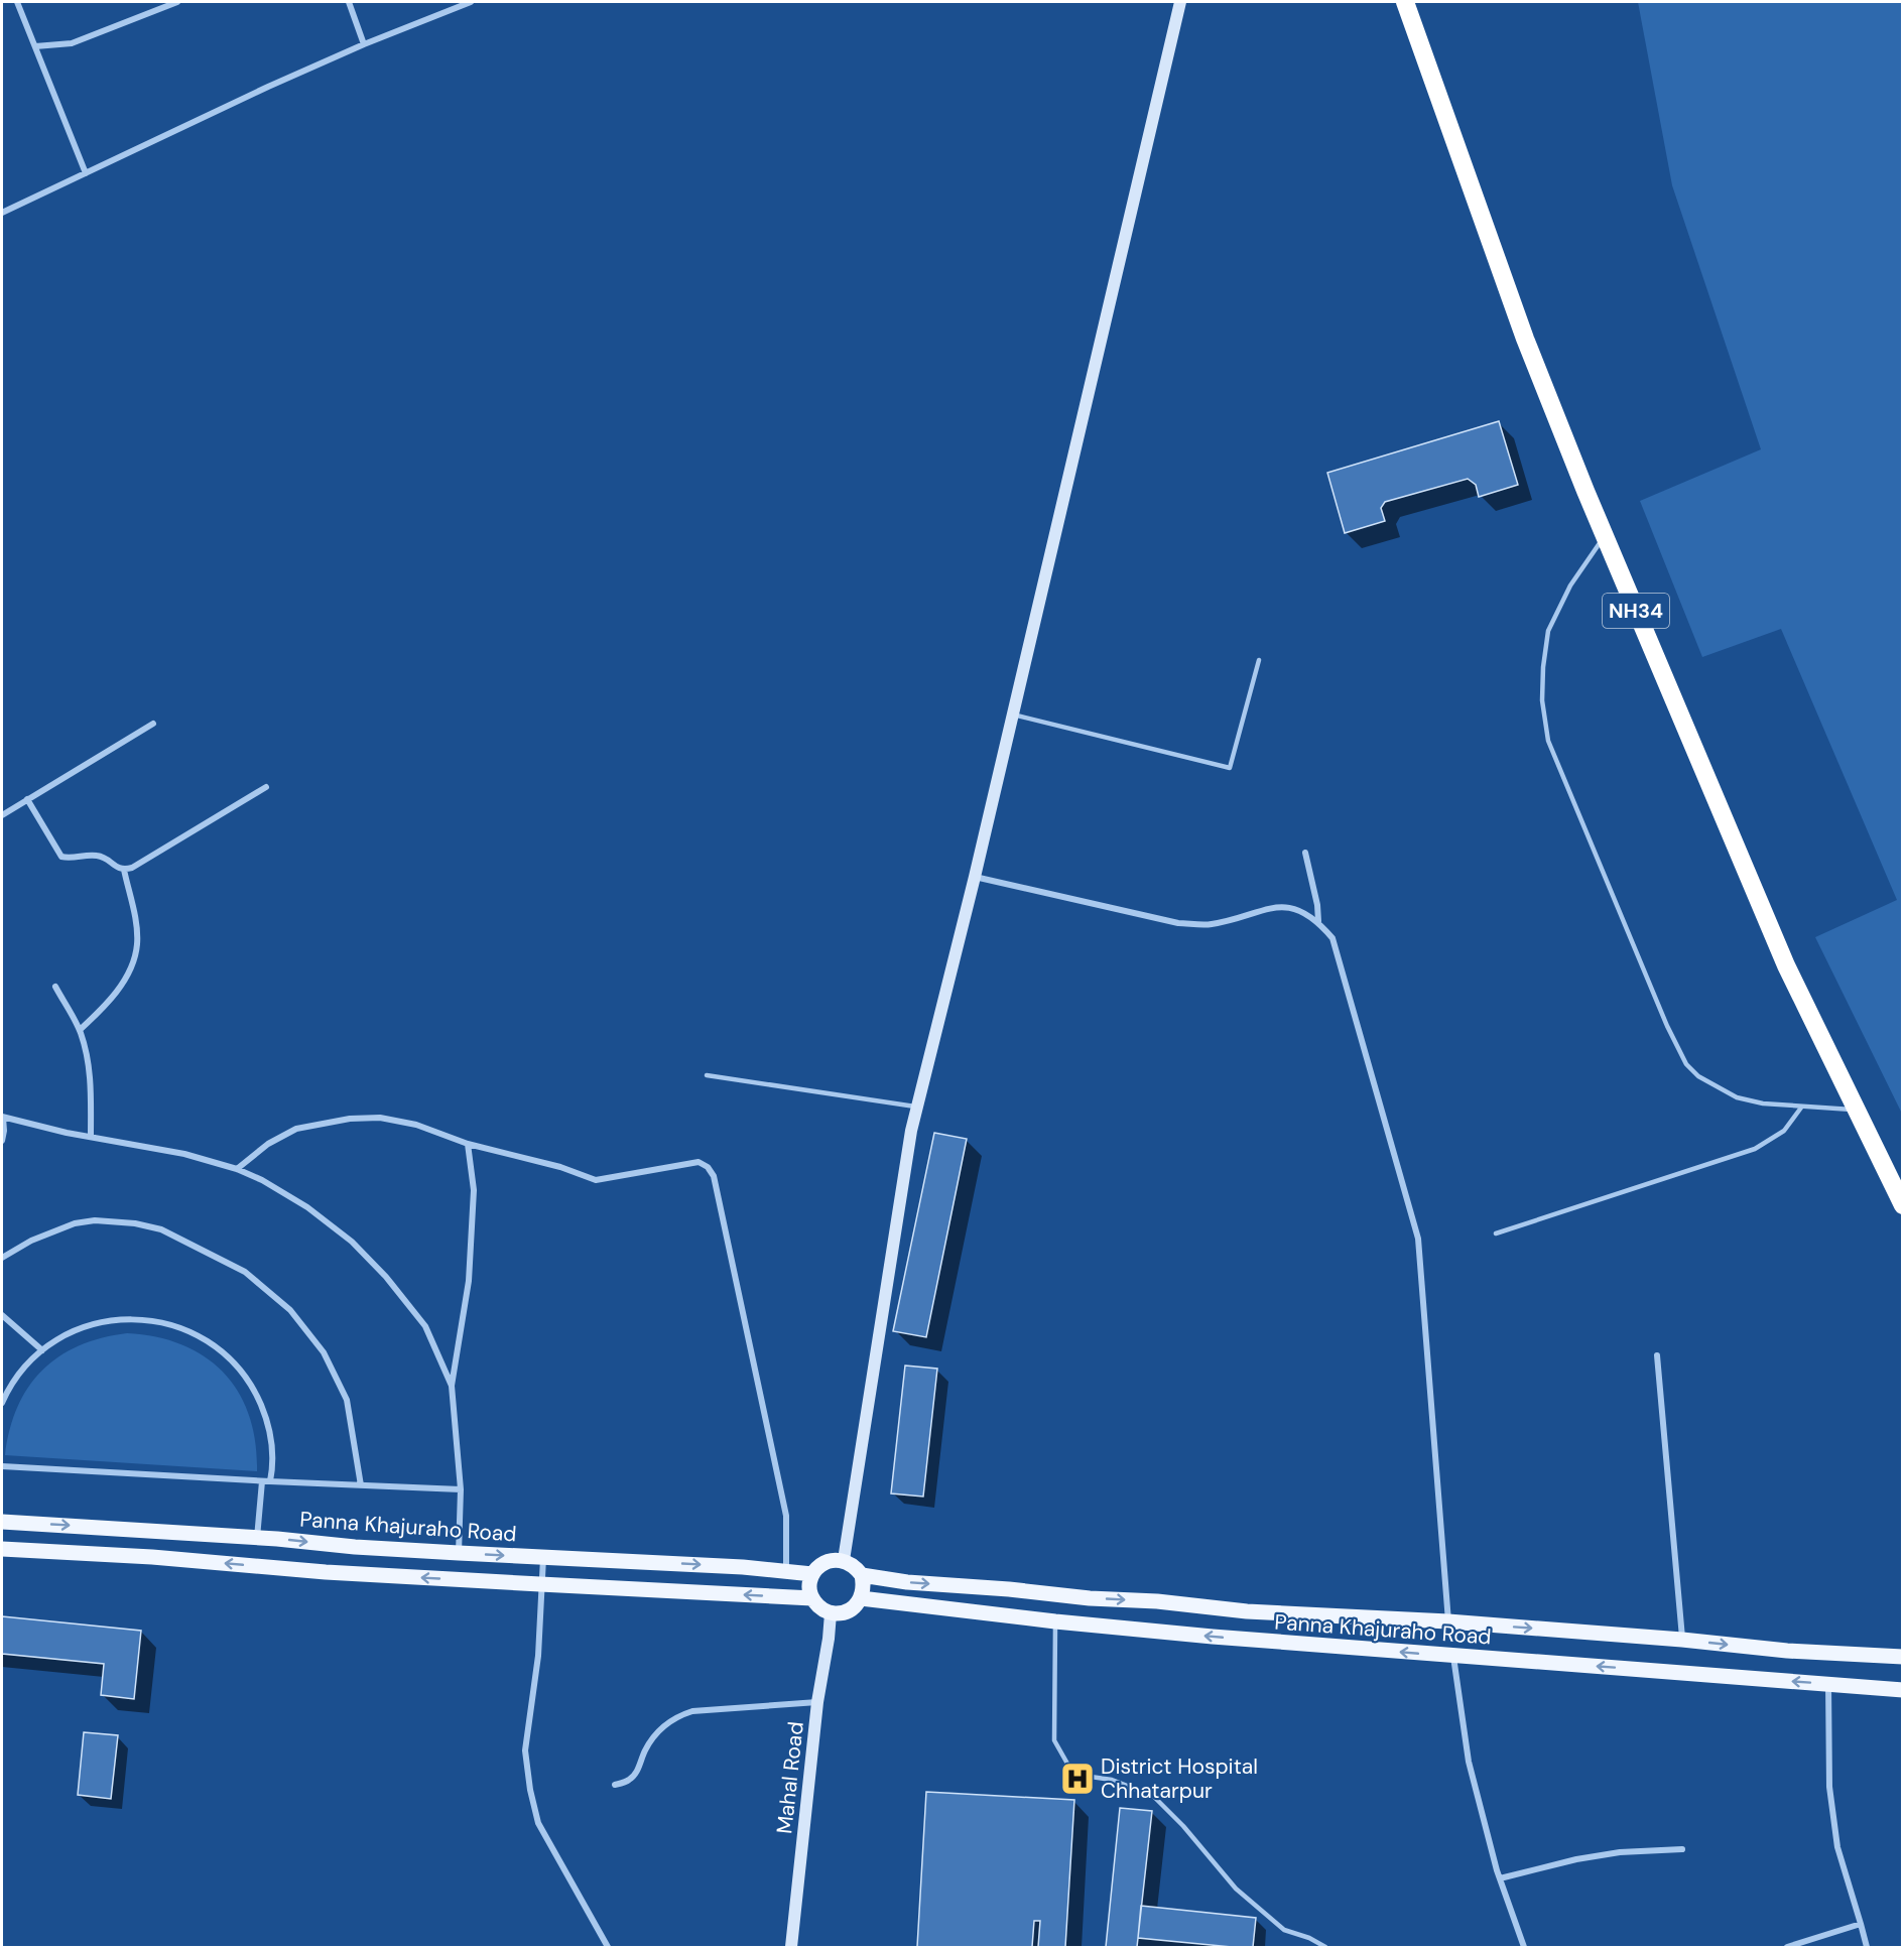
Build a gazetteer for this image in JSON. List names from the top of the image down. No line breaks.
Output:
{"streets":{"highway":["NH34"],"main road":["Panna Khajuraho Road","Mahal Road"]},"crossings":[["Panna Khajuraho Road","Mahal Road"]],"places":{"hospital":["District Hospital Chhatarpur"]}}
